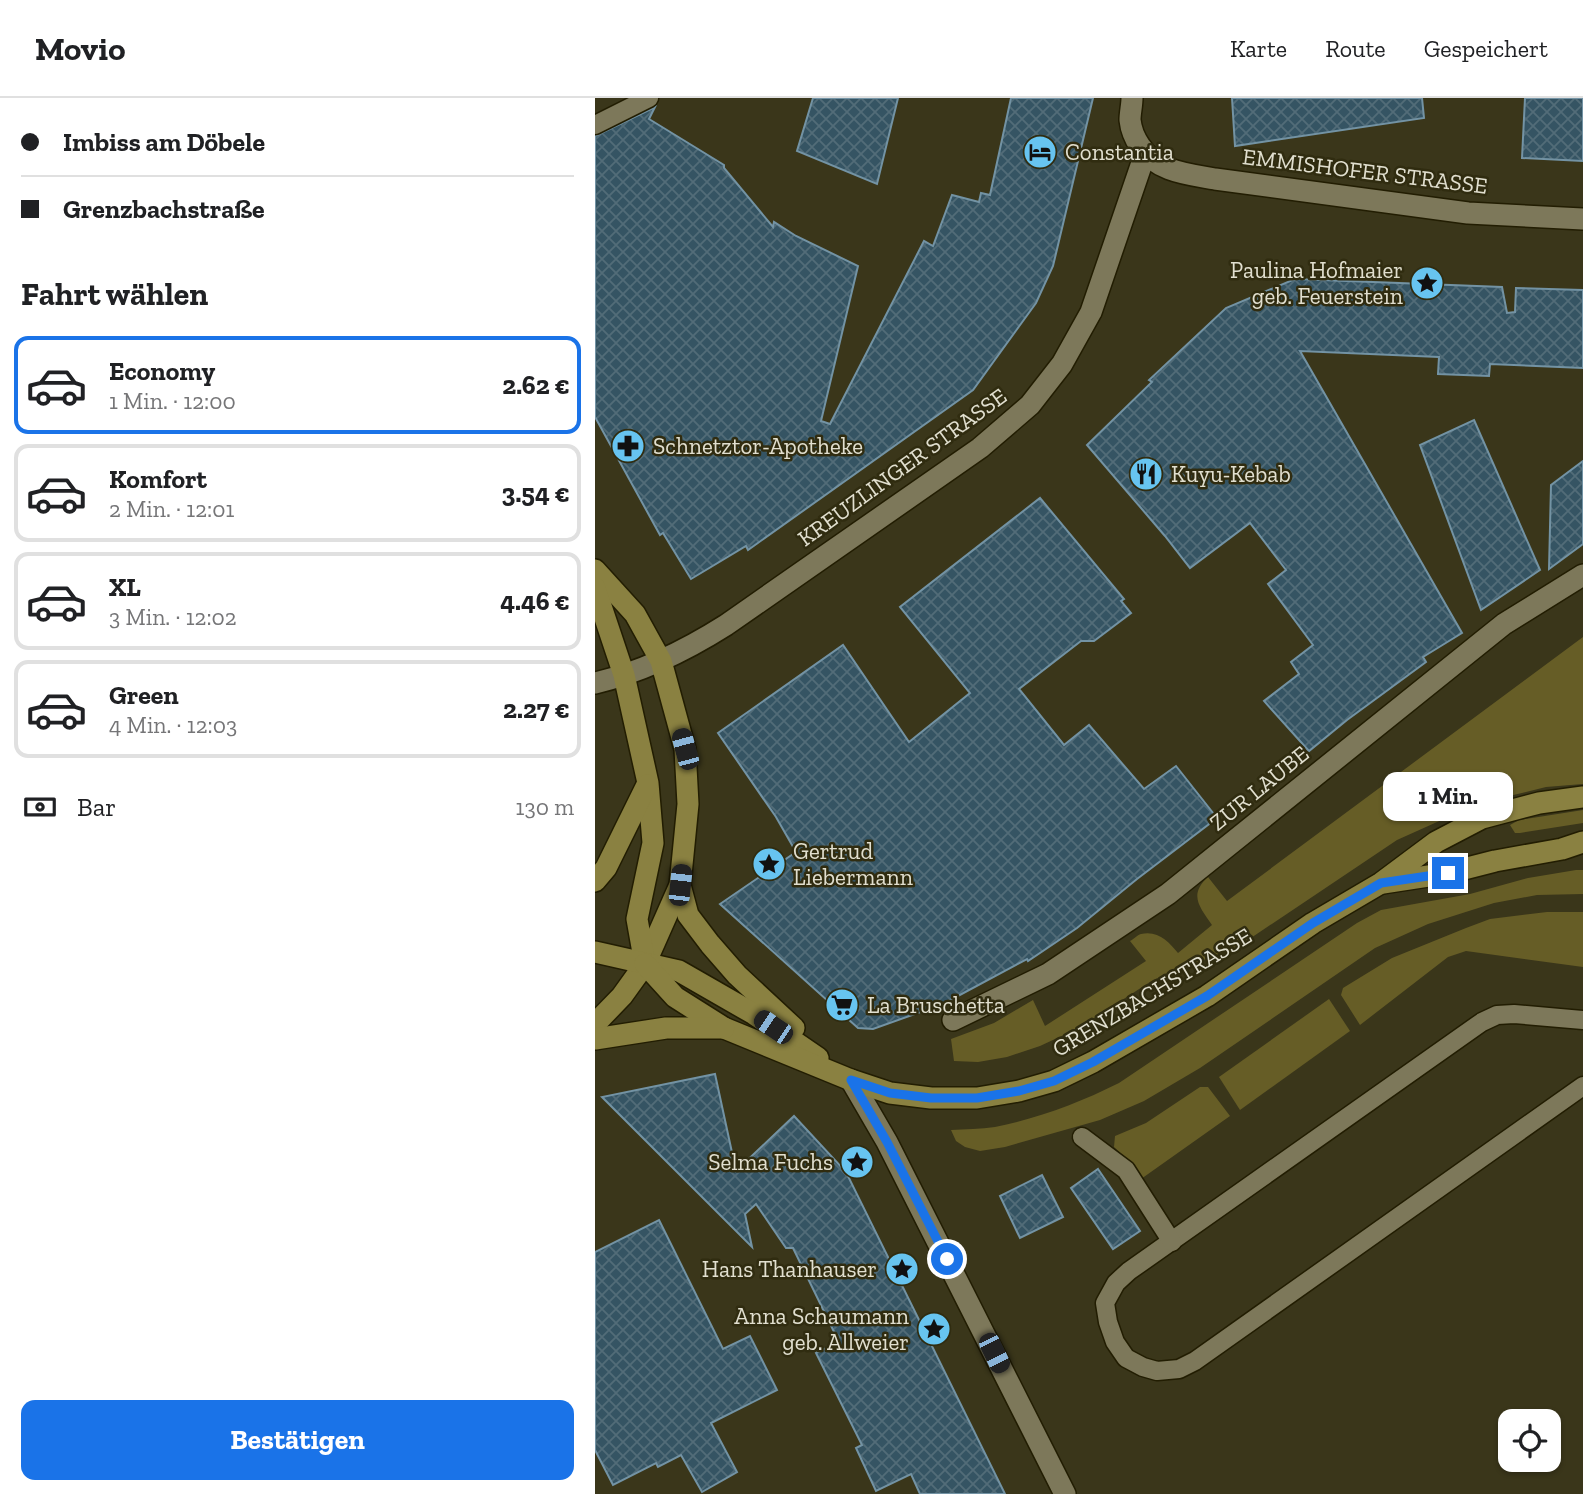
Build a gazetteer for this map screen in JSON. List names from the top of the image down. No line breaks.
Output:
{"streets":{"main road":["GRENZBACHSTRASSE"],"street":["EMMISHOFER STRASSE","KREUZLINGER STRASSE","ZUR LAUBE"]},"crossings":[["EMMISHOFER STRASSE","KREUZLINGER STRASSE"]],"places":{"hotel":["Constantia"],"place":["Paulina Hofmaier geb. Feuerstein","Gertrud Liebermann","Selma Fuchs","Hans Thanhauser","Anna Schaumann geb. Allweier"],"pharmacy":["Schnetztor-Apotheke"],"restaurant":["Kuyu-Kebab"],"supermarket":["La Bruschetta"]},"page":{"header":"Movio","nav":["Karte","Route","Gespeichert"],"banner":["Imbiss am Döbele","Grenzbachstraße"],"heading":"Fahrt wählen","list":[{"name":"Economy","note":"1 Min. · 12:00","value":"2.62 €"},{"name":"Komfort","note":"2 Min. · 12:01","value":"3.54 €"},{"name":"XL","note":"3 Min. · 12:02","value":"4.46 €"},{"name":"Green","note":"4 Min. · 12:03","value":"2.27 €"}],"pay":["Bar","130 m"],"bubble":"1 Min.","buttons":"Bestätigen"}}
